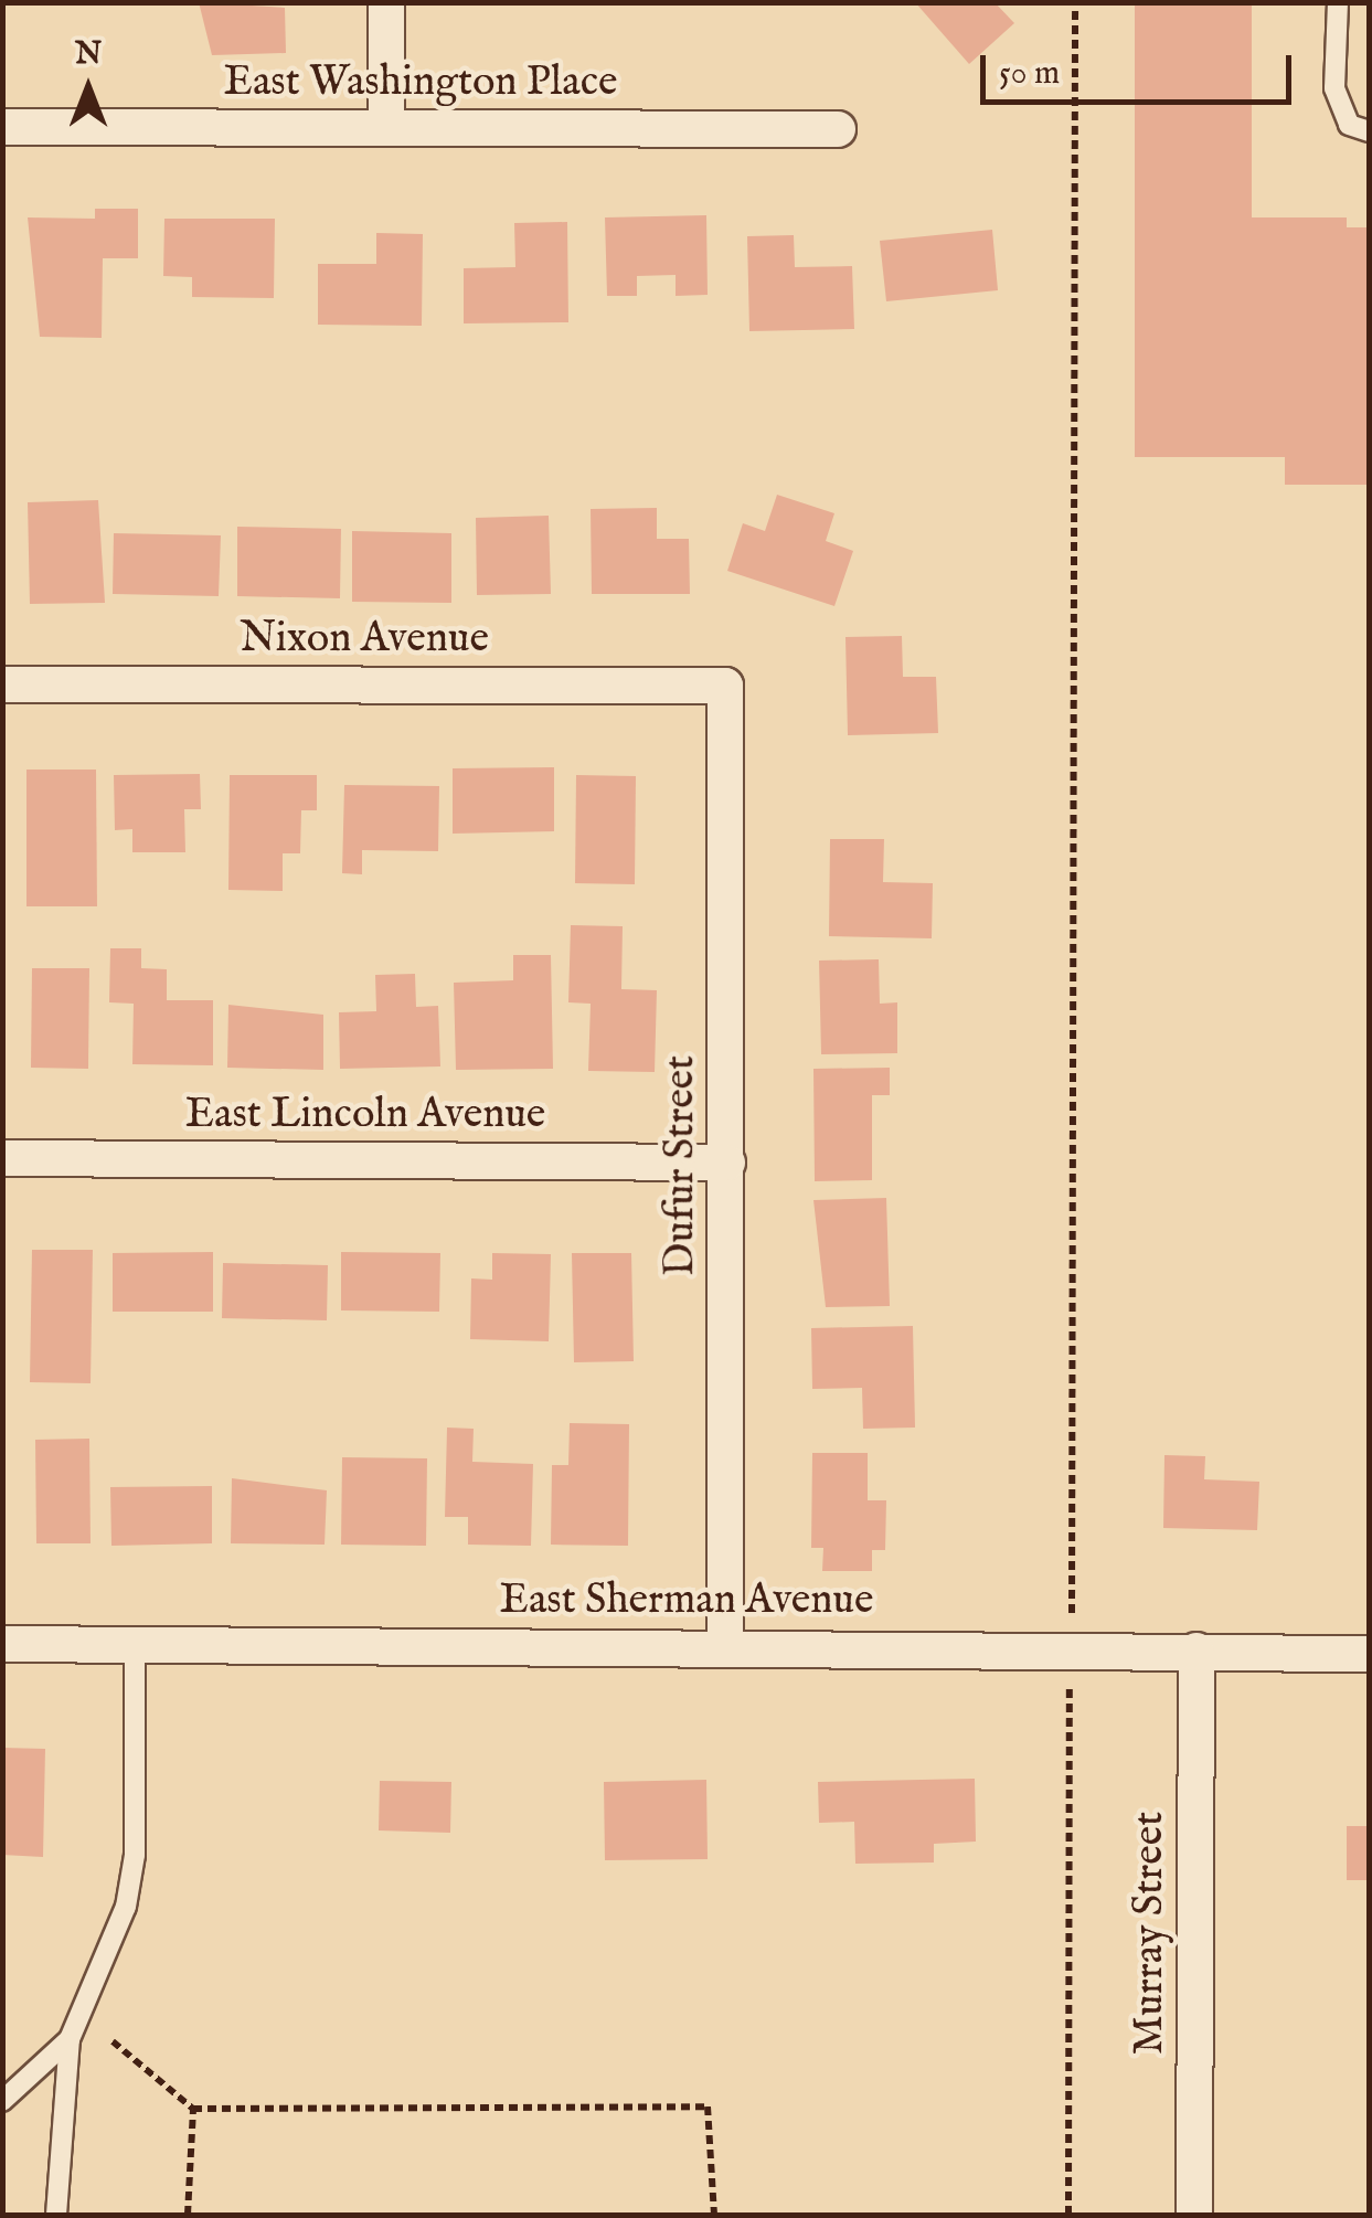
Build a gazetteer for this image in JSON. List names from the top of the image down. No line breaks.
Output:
{"streets":{"street":["East Washington Place","Nixon Avenue","East Lincoln Avenue","Dufur Street","East Sherman Avenue","Murray Street"]},"crossings":[["Nixon Avenue","Dufur Street"],["East Lincoln Avenue","Dufur Street"],["Dufur Street","East Sherman Avenue"],["East Sherman Avenue","Murray Street"]],"scale_bar":"50 m","north":"top"}
